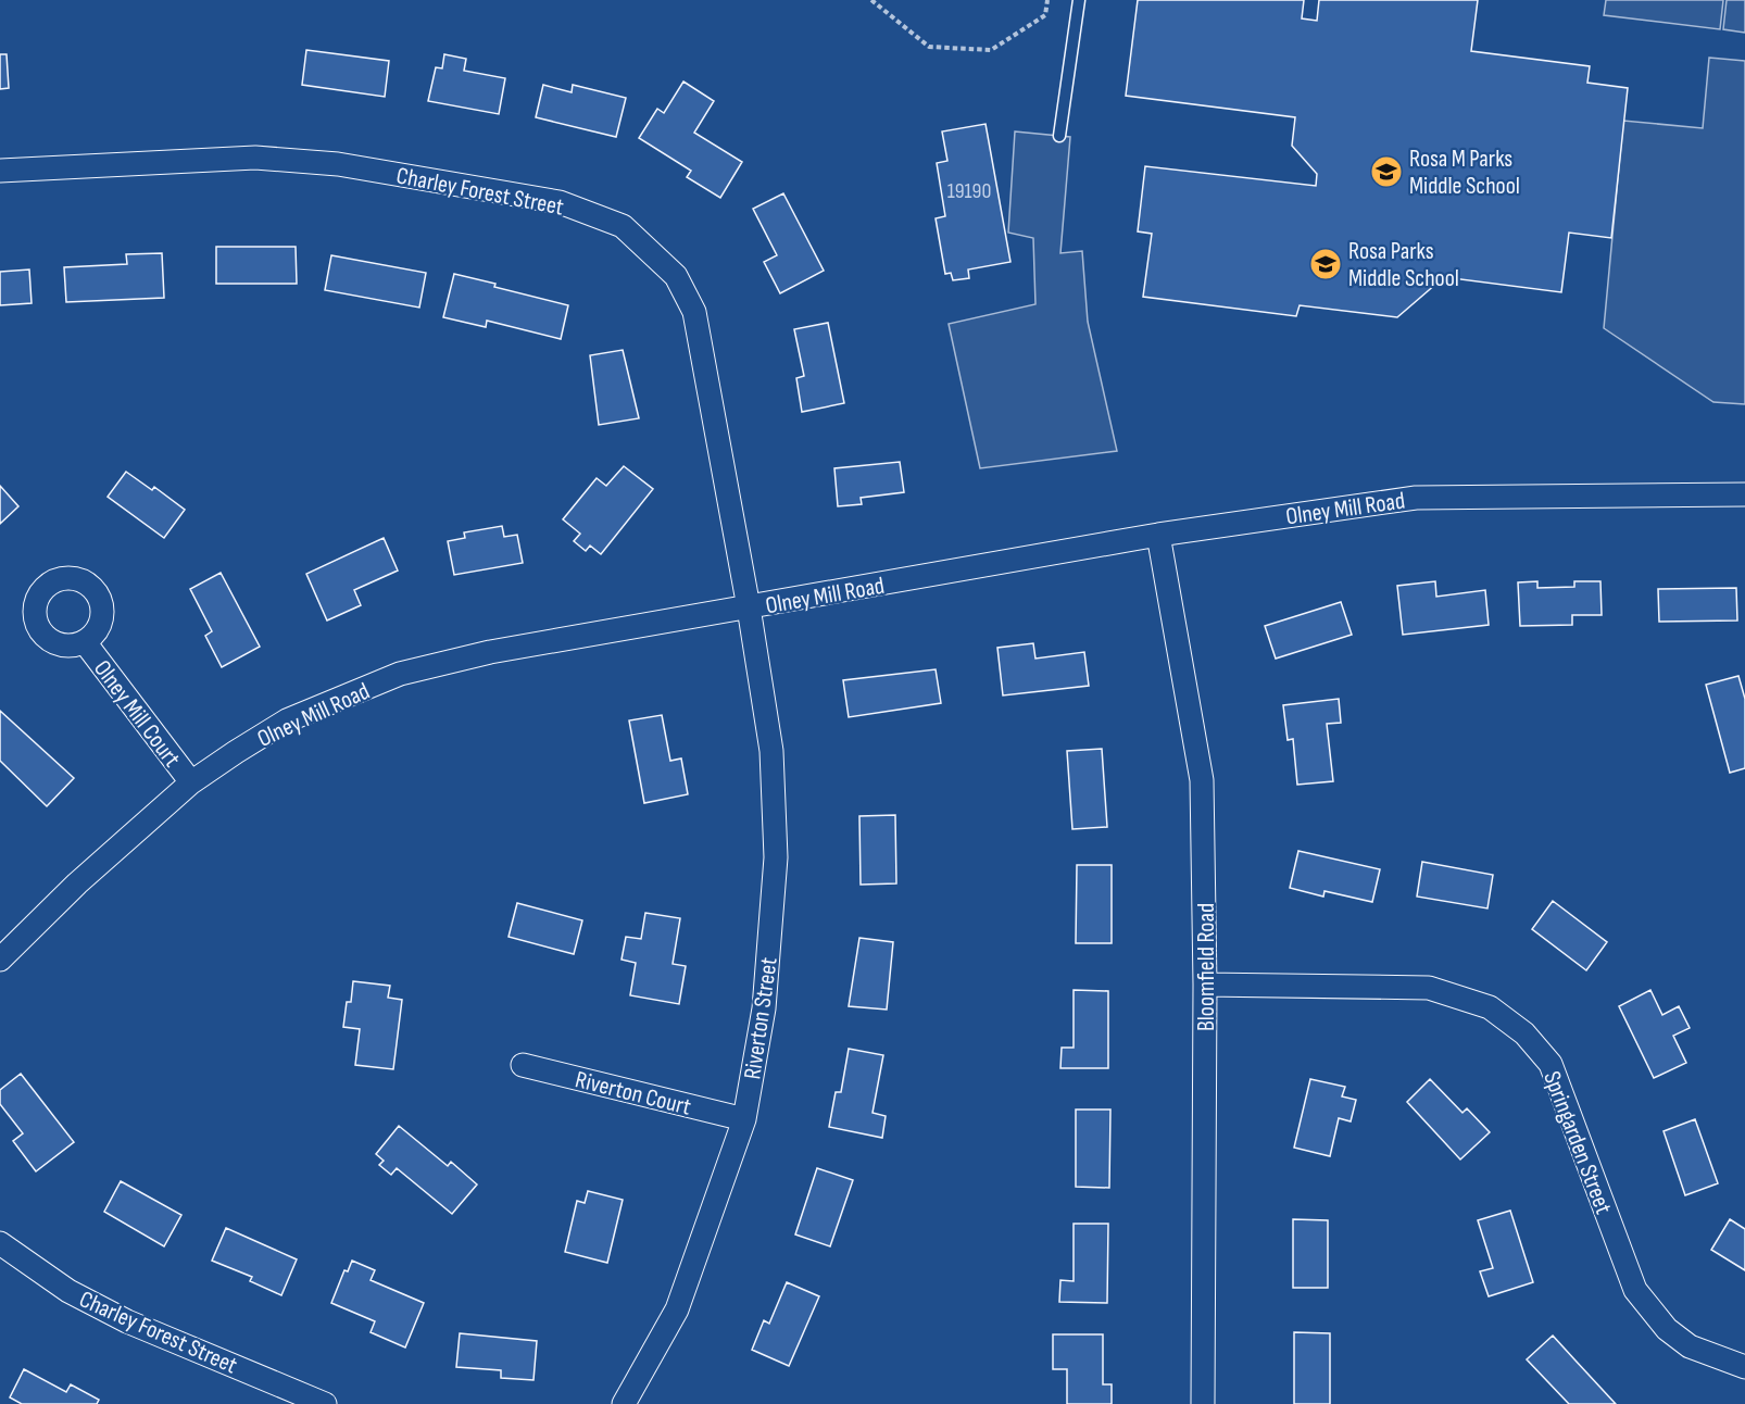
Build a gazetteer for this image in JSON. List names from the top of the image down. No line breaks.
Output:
{"streets":{"street":["Charley Forest Street","Olney Mill Road","Olney Mill Court","Bloomfield Road","Riverton Street","Riverton Court","Springarden Street"]},"crossings":[["Charley Forest Street","Olney Mill Road"],["Charley Forest Street","Riverton Street"],["Olney Mill Road","Olney Mill Court"],["Olney Mill Road","Bloomfield Road"],["Olney Mill Road","Riverton Street"],["Bloomfield Road","Springarden Street"],["Riverton Street","Riverton Court"]],"places":{"school or university":["Rosa M Parks Middle School","Rosa Parks Middle School"]},"house_numbers":["19190"]}
